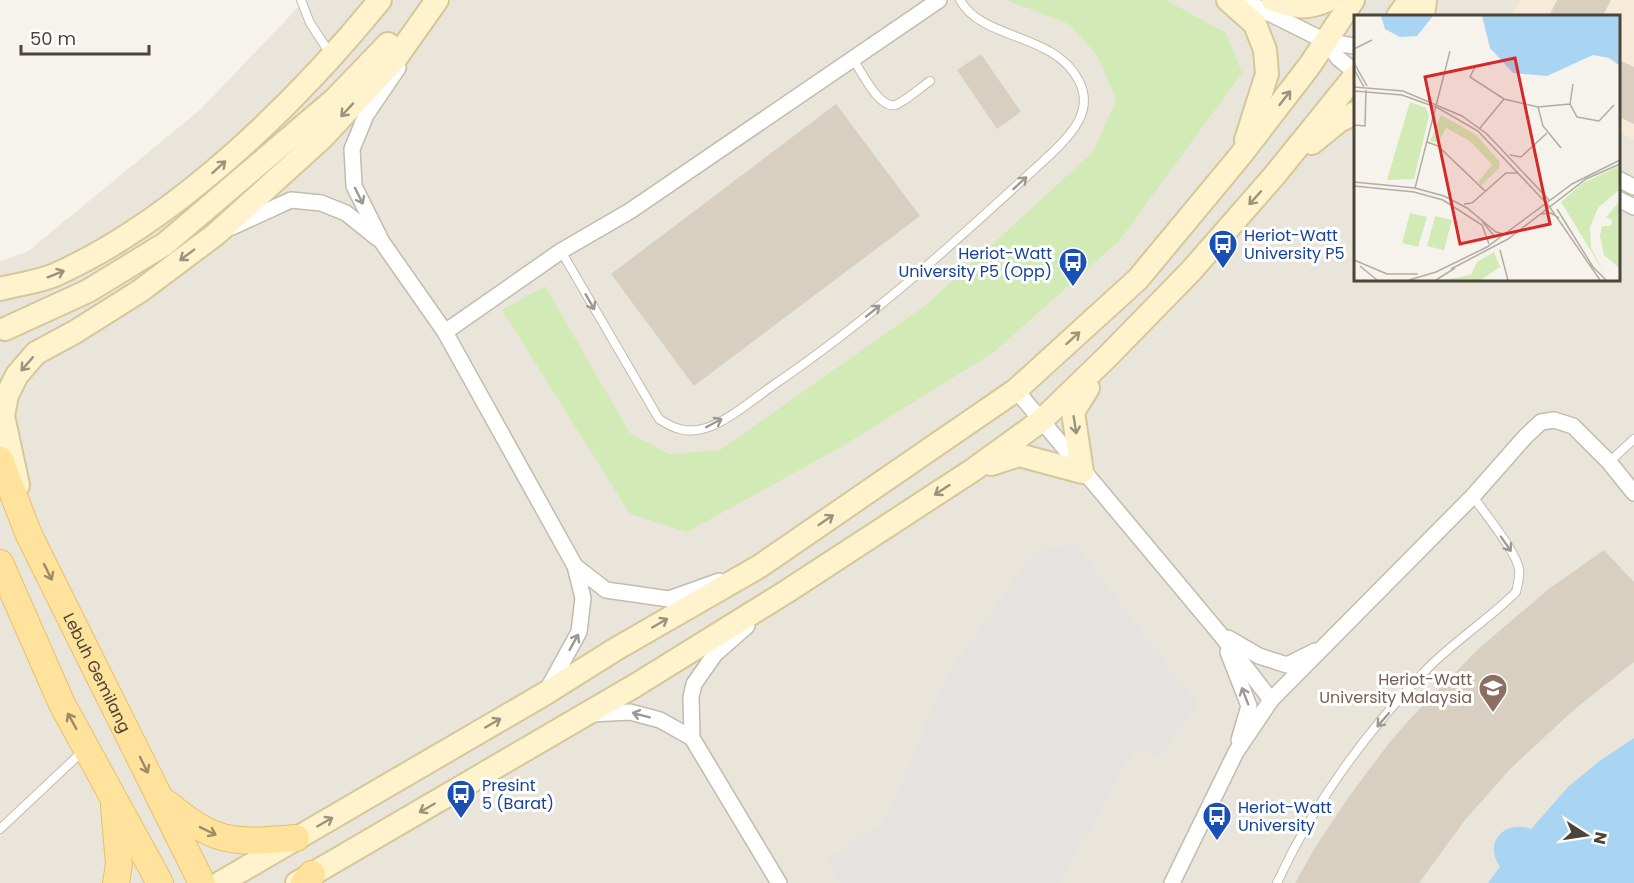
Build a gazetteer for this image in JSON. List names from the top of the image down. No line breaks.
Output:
{"streets":{"main road":["Lebuh Gemilang"]},"places":{"bus stop":["Heriot-Watt University P5","Heriot-Watt University P5 (Opp)","Presint 5 (Barat)","Heriot-Watt University"],"school or university":["Heriot-Watt University Malaysia"]},"scale_bar":"50 m","north":"right"}
